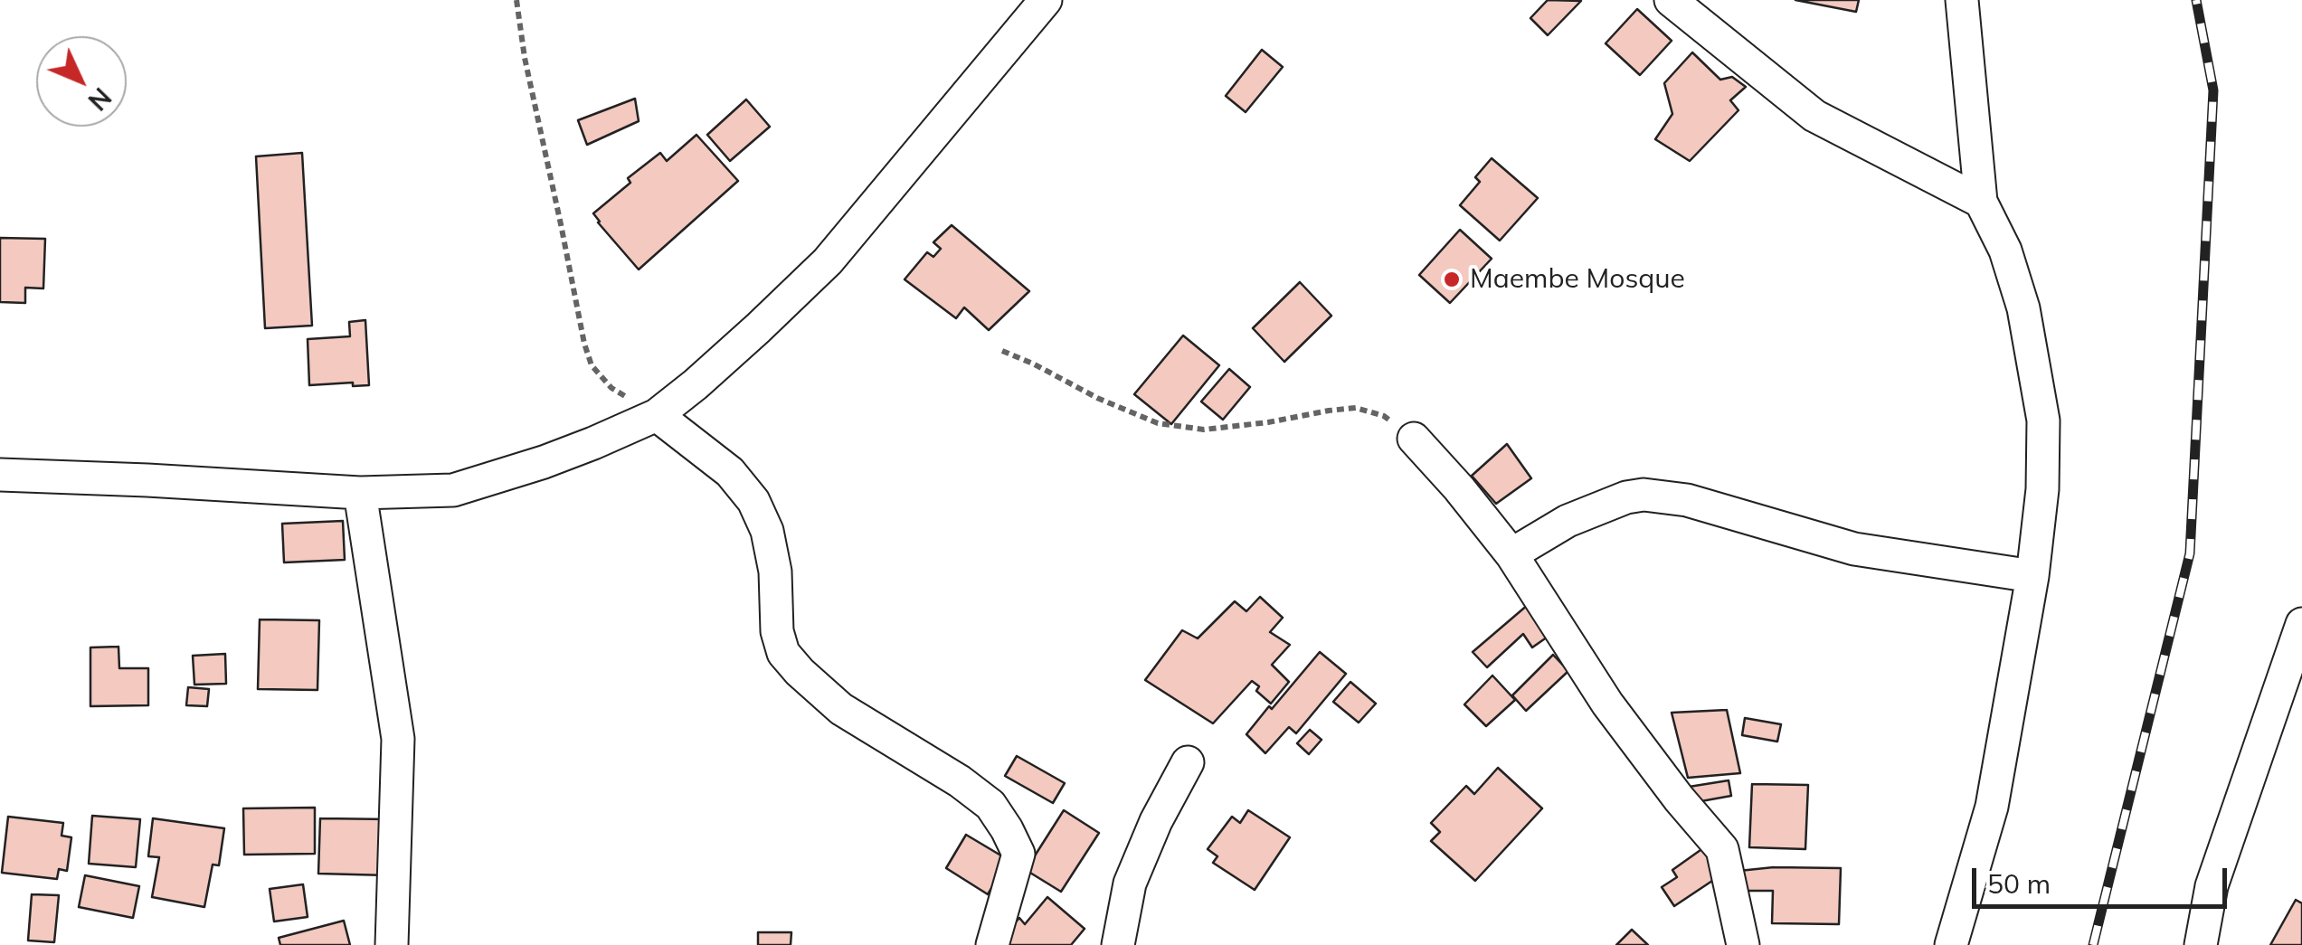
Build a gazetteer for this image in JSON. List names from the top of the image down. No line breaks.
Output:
{"places":["Maembe Mosque"],"scale_bar":"50 m","north":"bottom right"}
